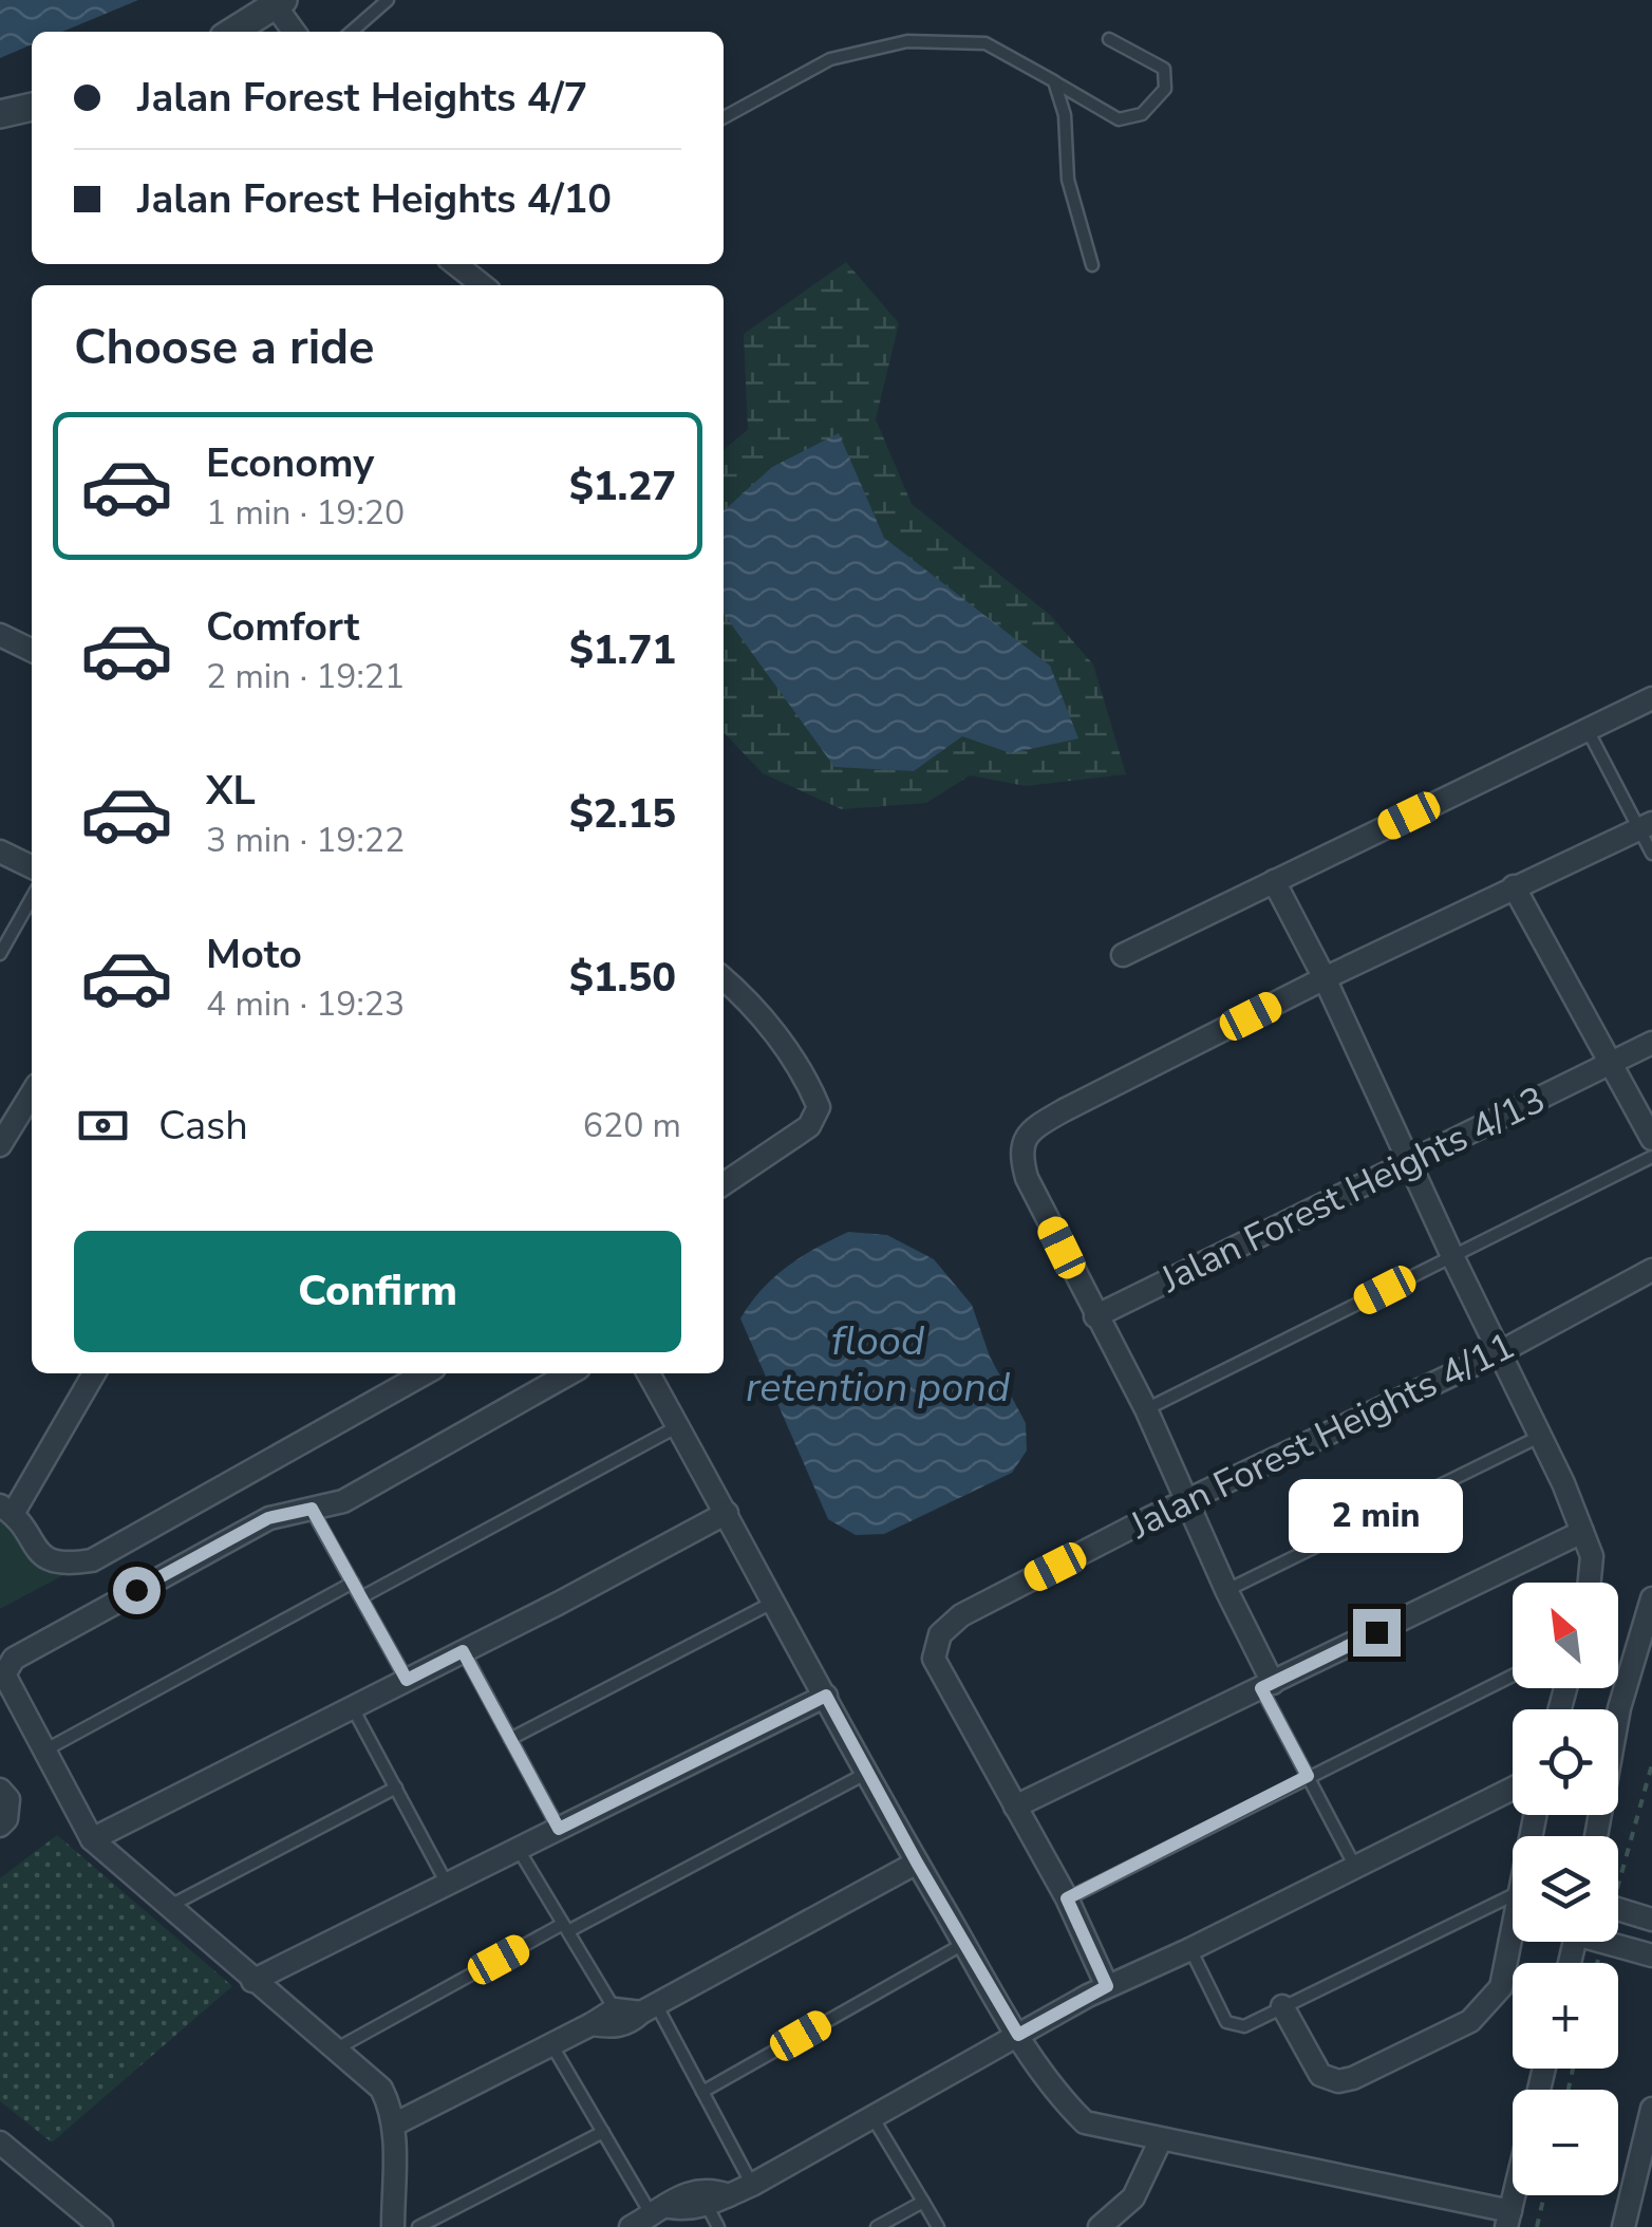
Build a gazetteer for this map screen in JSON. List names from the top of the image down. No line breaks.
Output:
{"streets":{"street":["Jalan Forest Heights 4/13","Jalan Forest Heights 4/11"]},"water":["flood retention pond"],"north":"top left","page":{"banner":["Jalan Forest Heights 4/7","Jalan Forest Heights 4/10"],"heading":"Choose a ride","list":[{"name":"Economy","note":"1 min · 19:20","value":"$1.27"},{"name":"Comfort","note":"2 min · 19:21","value":"$1.71"},{"name":"XL","note":"3 min · 19:22","value":"$2.15"},{"name":"Moto","note":"4 min · 19:23","value":"$1.50"}],"pay":["Cash","620 m"],"buttons":"Confirm","bubble":"2 min","map_buttons":["+","−"]}}
